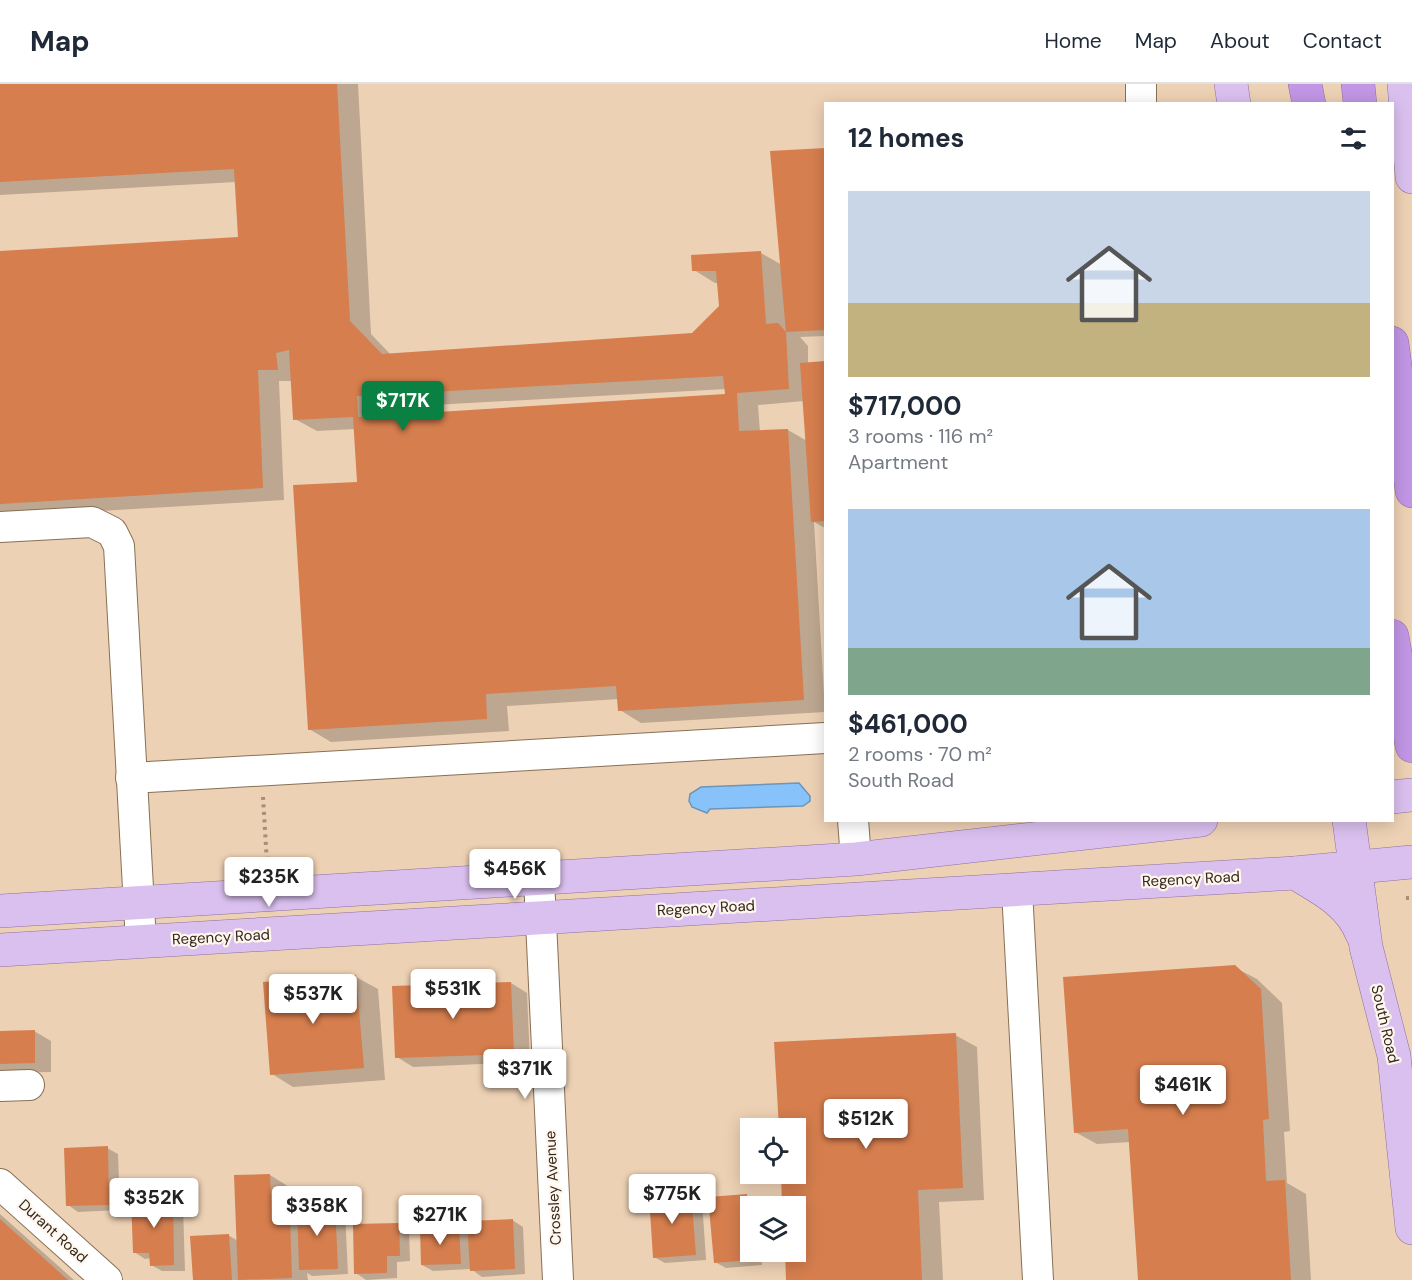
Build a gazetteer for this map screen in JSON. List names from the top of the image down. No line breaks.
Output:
{"streets":{"main road":["Regency Road","South Road"],"street":["Crossley Avenue","Durant Road"]},"crossings":[["Regency Road","South Road"],["Regency Road","Crossley Avenue"]],"page":{"header":"Map","nav":["Home","Map","About","Contact"],"heading":"12 homes","list":[{"name":"$717,000","note":"3 rooms · 116 m² · Apartment"},{"name":"$461,000","note":"2 rooms · 70 m² · South Road"}],"price":["$717K","$456K","$235K","$531K","$537K","$371K","$461K","$512K","$775K","$352K","$358K","$271K"]}}
